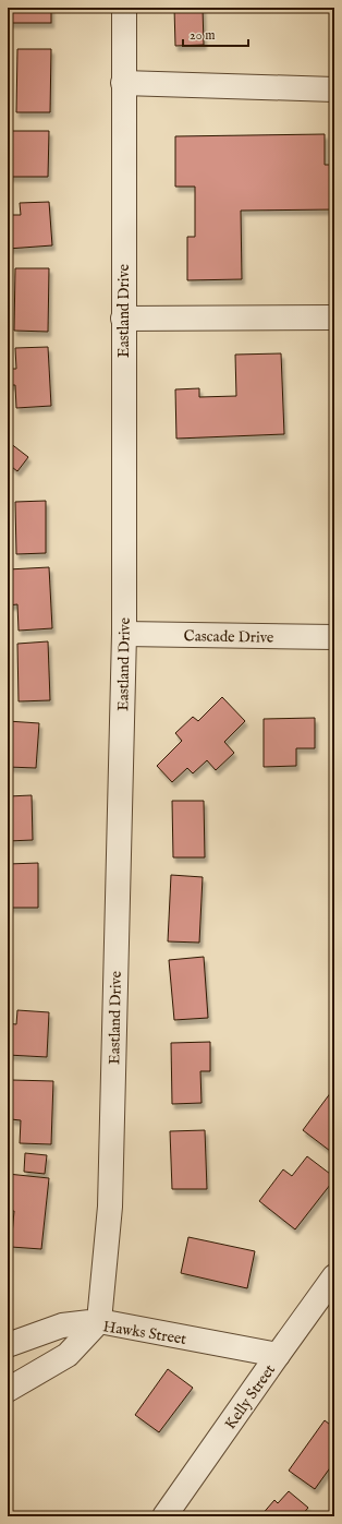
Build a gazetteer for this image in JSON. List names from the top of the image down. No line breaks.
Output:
{"streets":{"street":["Eastland Drive","Cascade Drive","Hawks Street","Kelly Street"]},"crossings":[["Eastland Drive","Cascade Drive"],["Eastland Drive","Hawks Street"],["Hawks Street","Kelly Street"]],"scale_bar":"20 m"}
